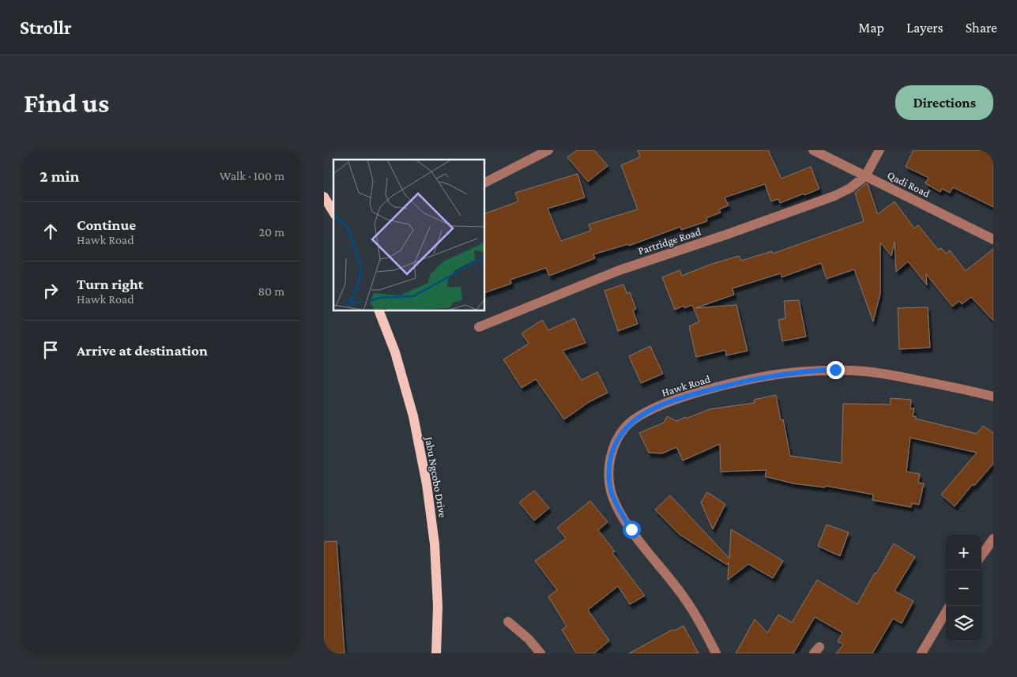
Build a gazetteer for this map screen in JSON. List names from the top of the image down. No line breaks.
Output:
{"streets":{"main road":["Jabu Ngcobo Drive"],"street":["Qadi Road","Partridge Road","Hawk Road"]},"crossings":[["Qadi Road","Partridge Road"]],"page":{"header":"Strollr","nav":["Map","Layers","Share"],"buttons":"Directions","title":"Find us","heading":["2 min","Walk · 100 m"],"list":[["Continue","Hawk Road","20 m"],["Turn right","Hawk Road","80 m"],"Arrive at destination"],"map_buttons":["+","−"]}}
